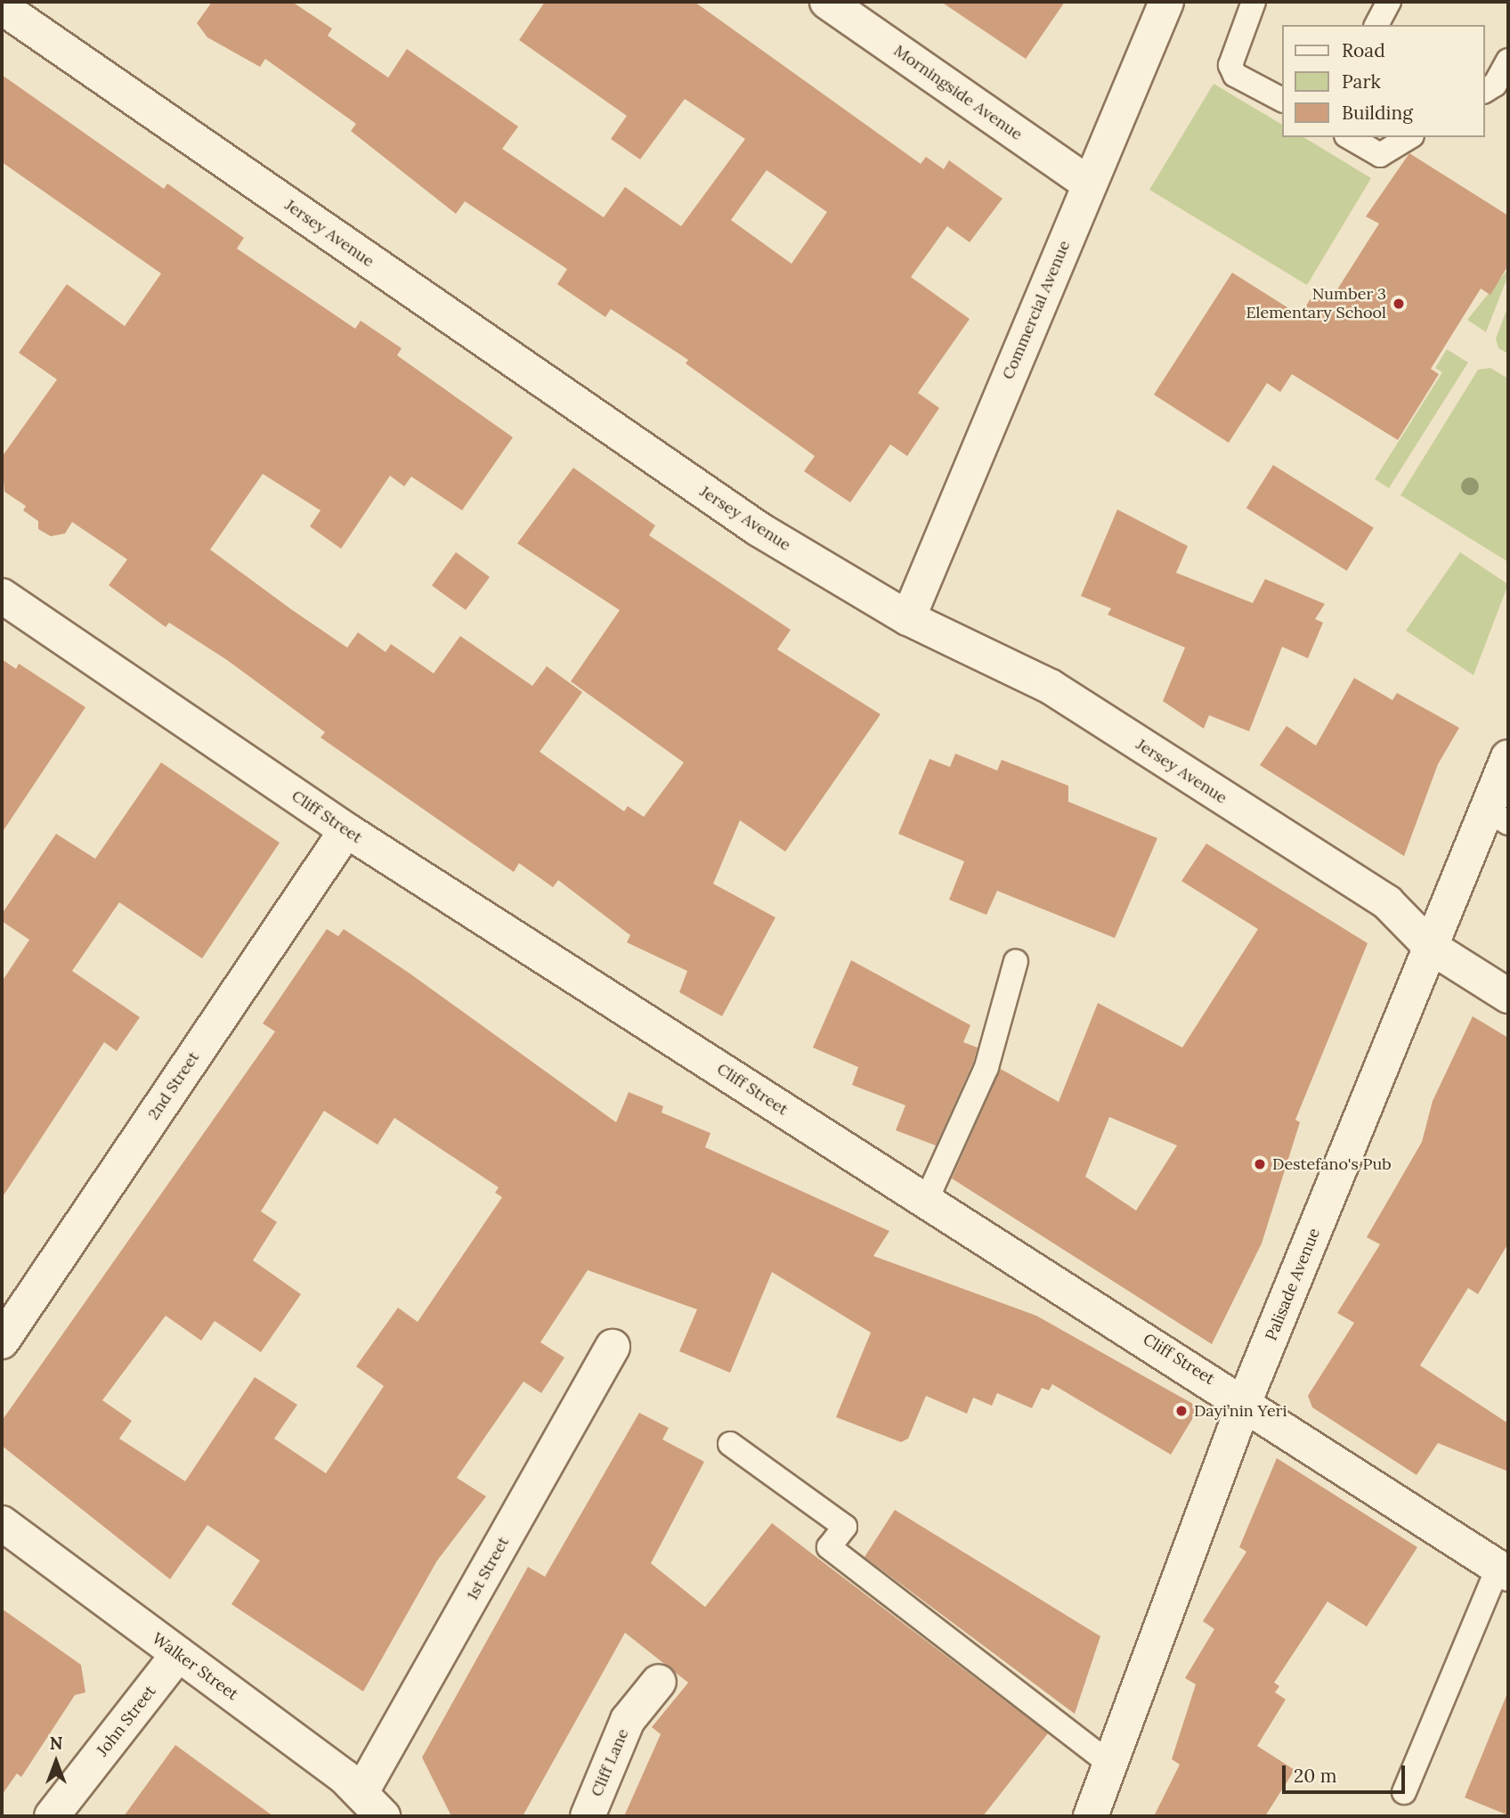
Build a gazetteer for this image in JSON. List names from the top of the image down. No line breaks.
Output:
{"streets":{"street":["Morningside Avenue","Jersey Avenue","Commercial Avenue","Cliff Street","2nd Street","Palisade Avenue","1st Street","Walker Street","John Street","Cliff Lane"]},"crossings":[["Morningside Avenue","Commercial Avenue"],["Jersey Avenue","Commercial Avenue"],["Jersey Avenue","Palisade Avenue"],["Cliff Street","2nd Street"],["Cliff Street","Palisade Avenue"],["1st Street","Walker Street"],["Walker Street","John Street"]],"places":["Number 3 Elementary School","Destefano's Pub","Dayi’nin Yeri"],"legend":["Road","Park","Building"],"scale_bar":"20 m","north":"top"}
